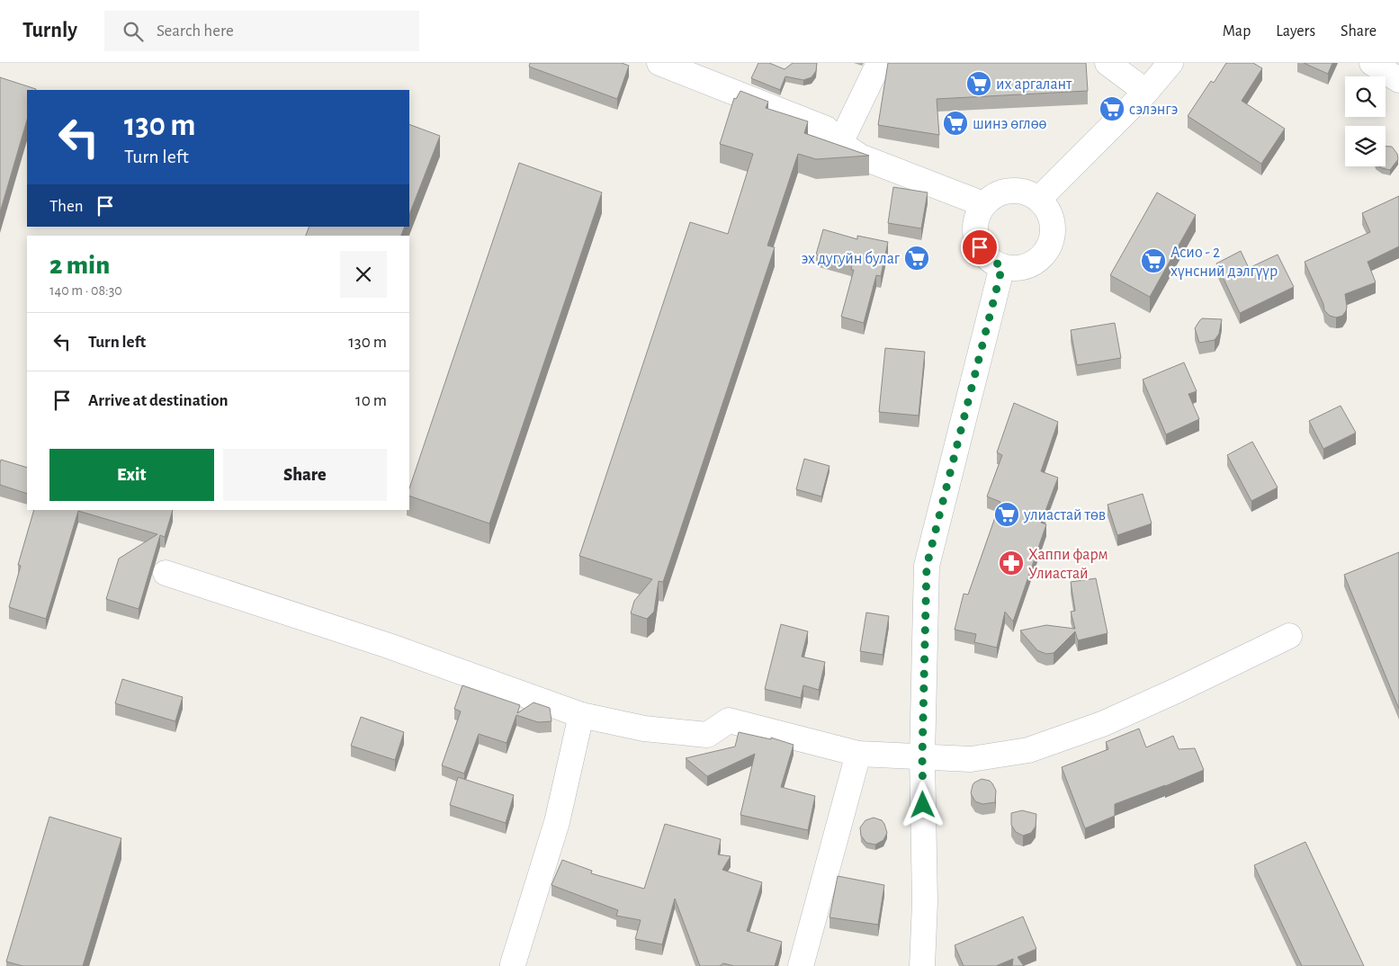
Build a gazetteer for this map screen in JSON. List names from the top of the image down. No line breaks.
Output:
{"places":{"supermarket":["их аргалант","сэлэнгэ","шинэ өглөө","эх дугуйн булаг","Асио - 2 хүнсний дэлгүүр","улиастай төв"],"pharmacy":["Хаппи фарм Улиастай"]},"page":{"header":"Turnly","search":"Search here","nav":["Map","Layers","Share"],"turn":["130 m","Turn left"],"then":"Then","heading":["2 min","140 m · 08:30"],"list":[{"name":"Turn left","value":"130 m"},{"name":"Arrive at destination","value":"10 m"}],"buttons":["Exit","Share"]}}
